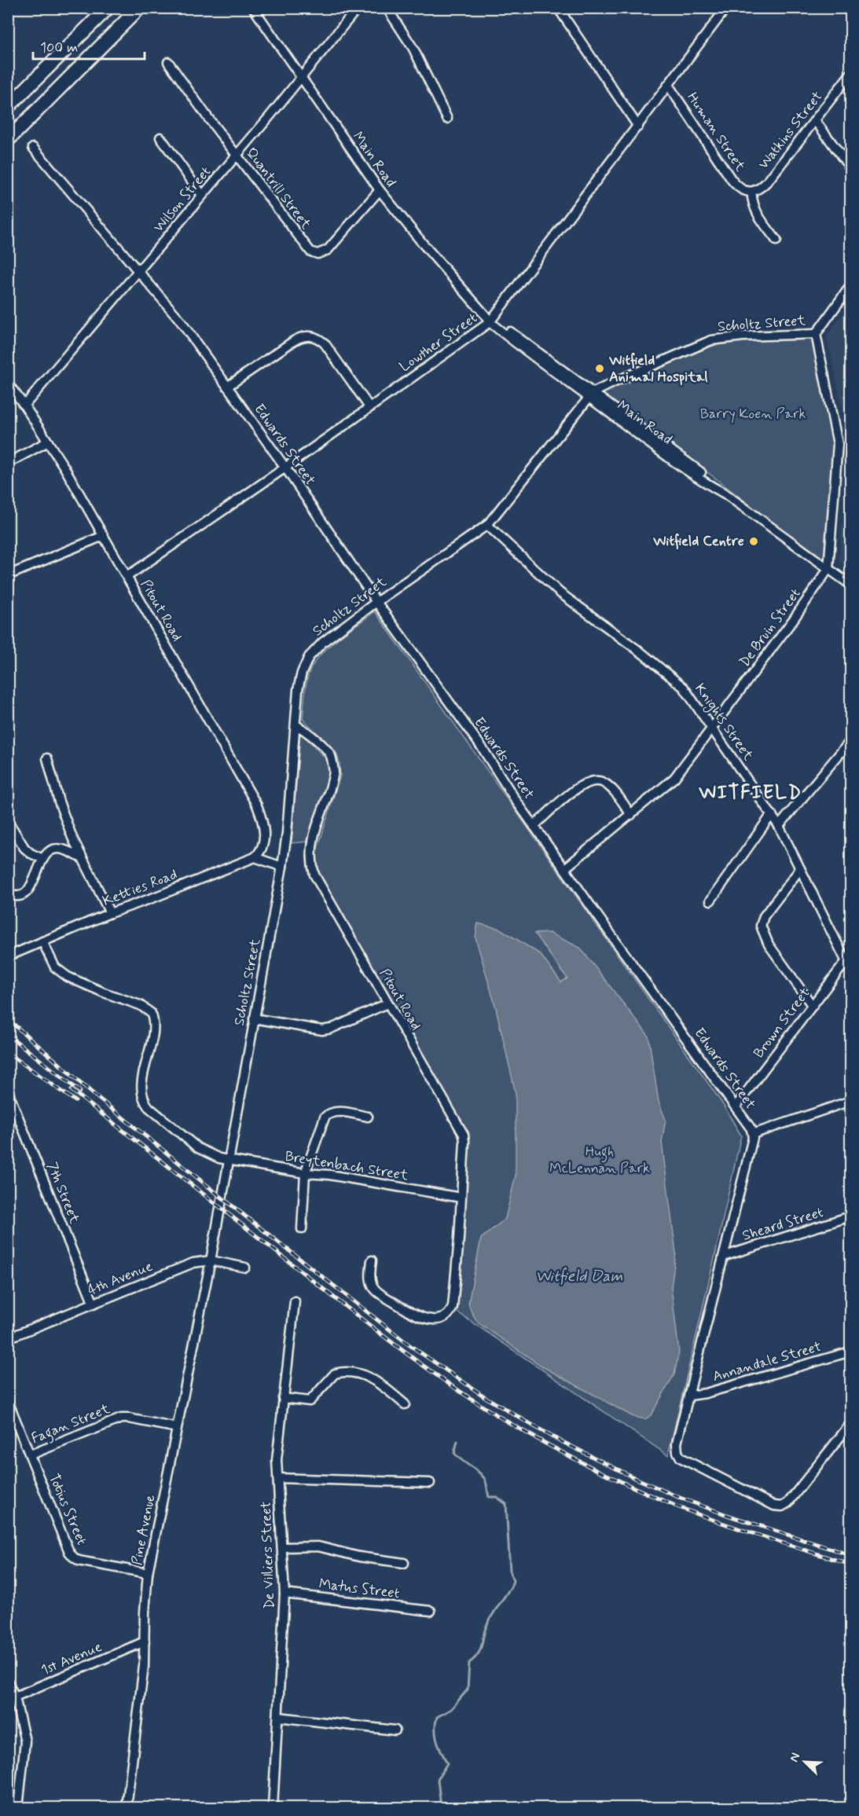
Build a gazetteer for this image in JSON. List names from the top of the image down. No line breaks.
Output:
{"streets":{"street":["Watkins Street","Human Street","Main Road","Quantrill Street","Wilson Street","Scholtz Street","Lowther Street","Edwards Street","Pitout Road","De Bruin Street","Knights Street","Ketties Road","Brown Street","Breytenbach Street","7th Street","Sheard Street","4th Avenue","Annandale Street","Fagan Street","Totius Street","Pine Avenue","De Villiers Street","Matus Street","1st Avenue"]},"crossings":[["Watkins Street","Human Street"],["Human Street","Lowther Street"],["Main Road","Quantrill Street"],["Main Road","Wilson Street"],["Main Road","Scholtz Street"],["Main Road","Lowther Street"],["Main Road","De Bruin Street"],["Quantrill Street","Wilson Street"],["Wilson Street","Edwards Street"],["Wilson Street","Pitout Road"],["Scholtz Street","Edwards Street"],["Scholtz Street","Pitout Road"],["Scholtz Street","Knights Street"],["Scholtz Street","Breytenbach Street"],["Scholtz Street","4th Avenue"],["Scholtz Street","Pine Avenue"],["Lowther Street","Edwards Street"],["Lowther Street","Pitout Road"],["Edwards Street","De Bruin Street"],["Edwards Street","Brown Street"],["Pitout Road","Ketties Road"],["Pitout Road","Breytenbach Street"],["De Bruin Street","Knights Street"],["Knights Street","Brown Street"],["Ketties Road","Breytenbach Street"],["7th Street","4th Avenue"],["4th Avenue","Pine Avenue"],["Fagan Street","Totius Street"],["Fagan Street","Pine Avenue"],["Totius Street","Pine Avenue"],["Pine Avenue","1st Avenue"],["De Villiers Street","Matus Street"]],"districts":["WITFIELD"],"water":["Witfield Dam"],"parks":["Barry Koen Park","Hugh McLennan Park"],"places":["Witfield Animal Hospital","Witfield Centre"],"scale_bar":"100 m","north":"top left"}
